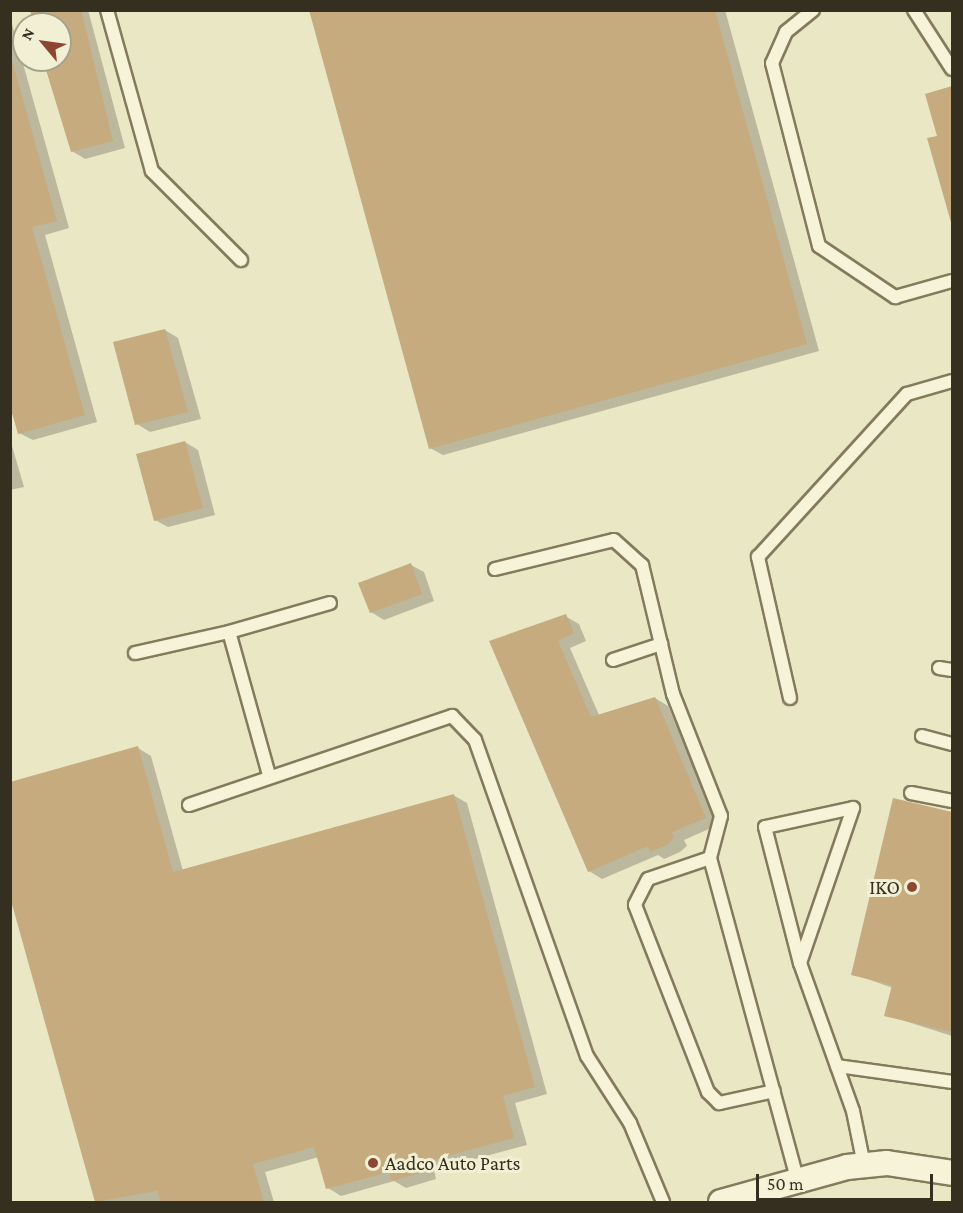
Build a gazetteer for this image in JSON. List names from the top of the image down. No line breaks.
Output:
{"places":["IKO","Aadco Auto Parts"],"scale_bar":"50 m","north":"top left"}
